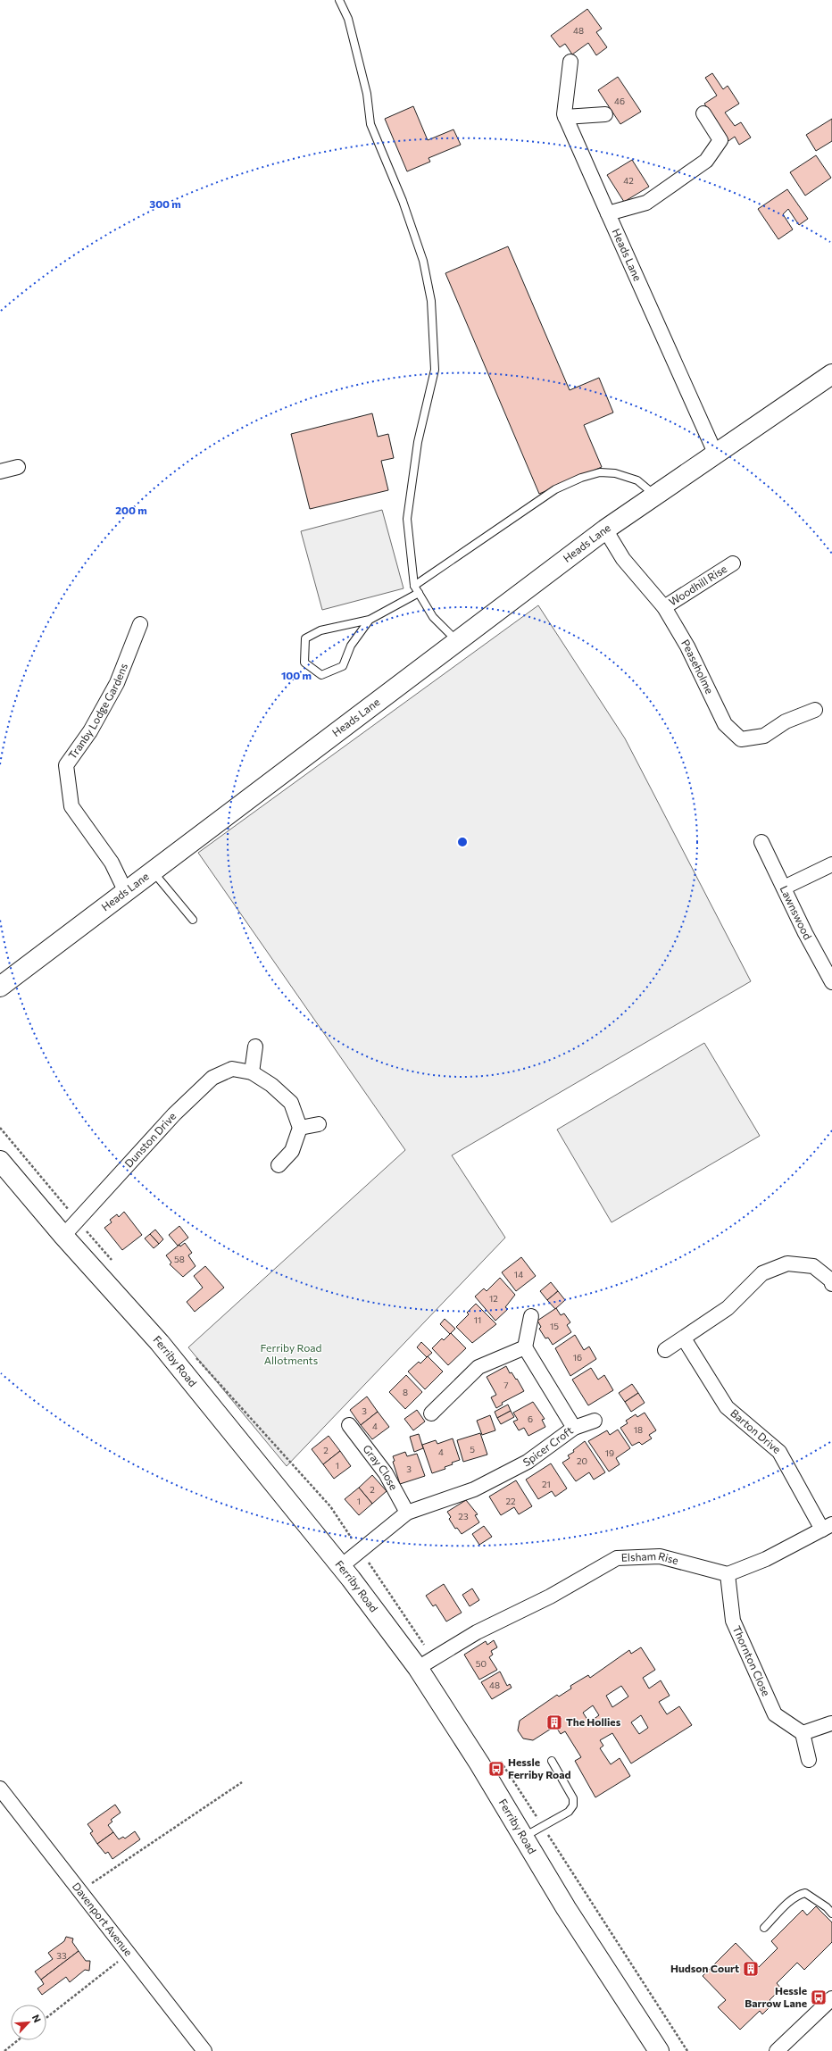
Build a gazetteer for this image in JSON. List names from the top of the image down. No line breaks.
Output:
{"streets":{"street":["Heads Lane","Woodhill Rise","Peaseholme","Tranby Lodge Gardens","Lawnswood","Dunston Drive","Ferriby Road","Barton Drive","Spicer Croft","Gray Close","Elsham Rise","Thornton Close","Davenport Avenue"]},"crossings":[["Heads Lane","Peaseholme"],["Heads Lane","Tranby Lodge Gardens"],["Woodhill Rise","Peaseholme"],["Dunston Drive","Ferriby Road"],["Ferriby Road","Spicer Croft"],["Ferriby Road","Elsham Rise"],["Spicer Croft","Gray Close"],["Elsham Rise","Thornton Close"]],"parks":["Ferriby Road Allotments"],"places":{"building":["The Hollies","Hudson Court"],"bus stop":["Hessle Ferriby Road","Hessle Barrow Lane"]},"house_numbers":["48","46","42","58","14","12","11","15","16","7","8","3","6","4","18","5","2","4","19","20","1","3","21","2","1","22","23","50","48","33"],"north":"top right","rings":["300 m","200 m","100 m"]}
